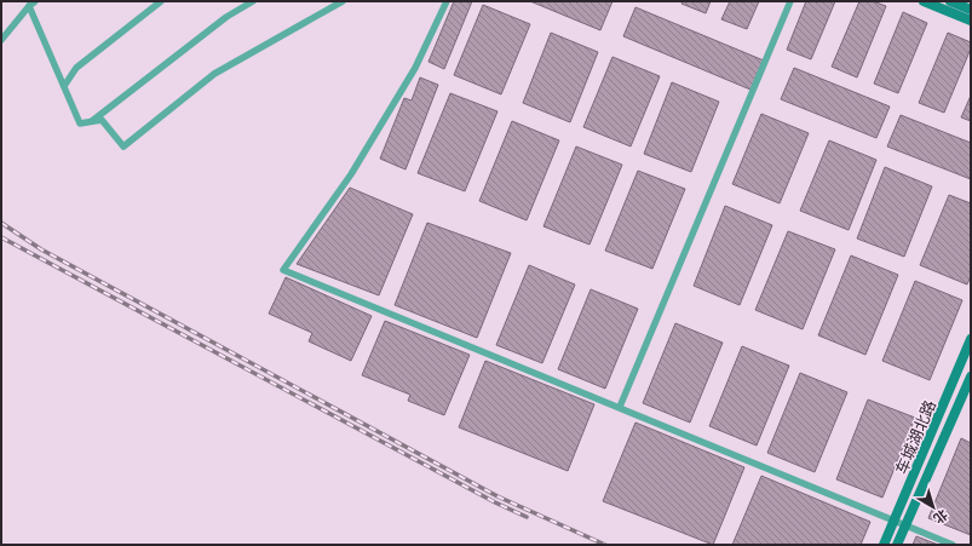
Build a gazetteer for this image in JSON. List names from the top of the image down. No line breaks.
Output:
{"streets":{"main road":["车城湖北路"]},"north":"bottom right"}
